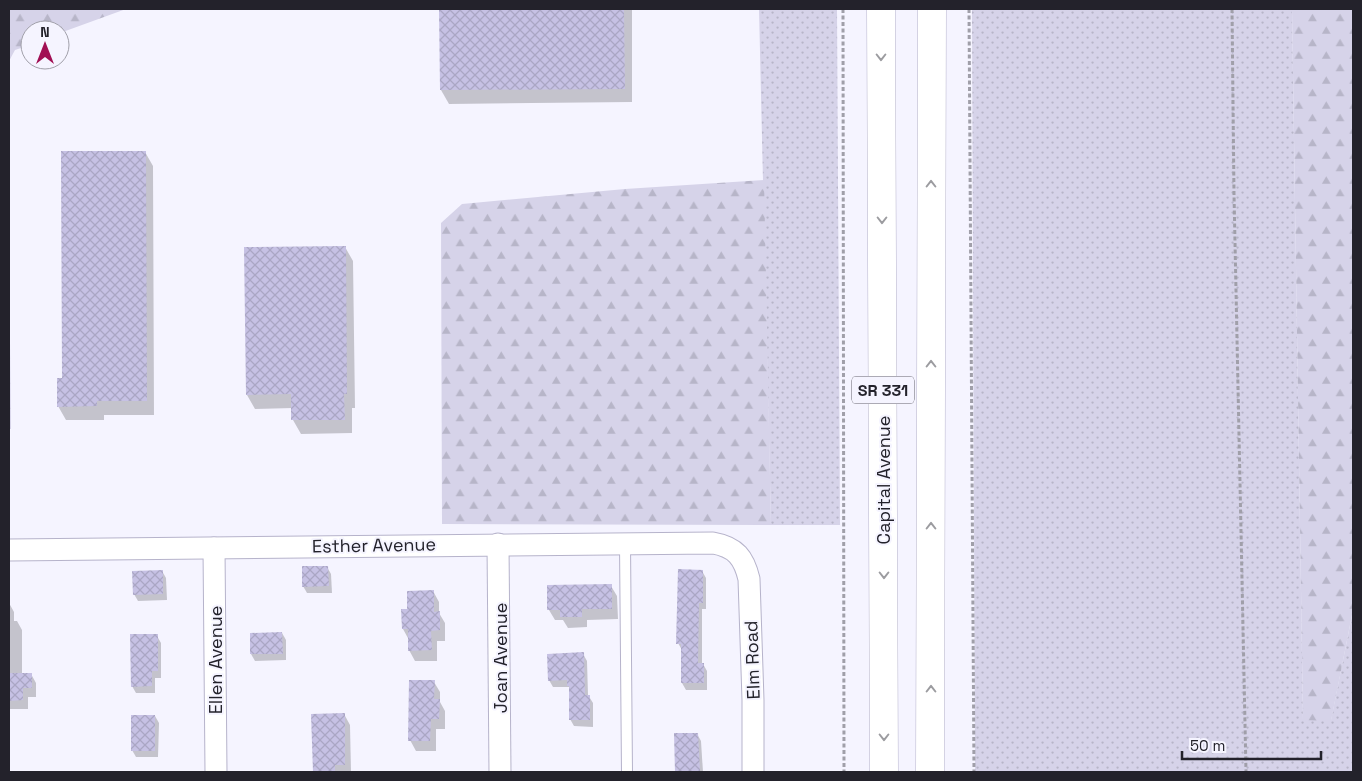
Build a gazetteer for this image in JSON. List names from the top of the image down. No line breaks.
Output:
{"streets":{"highway":["SR 331","Capital Avenue"],"street":["Esther Avenue","Joan Avenue","Ellen Avenue","Elm Road"]},"crossings":[["Esther Avenue","Joan Avenue"],["Esther Avenue","Ellen Avenue"],["Esther Avenue","Elm Road"]],"scale_bar":"50 m","north":"top"}
